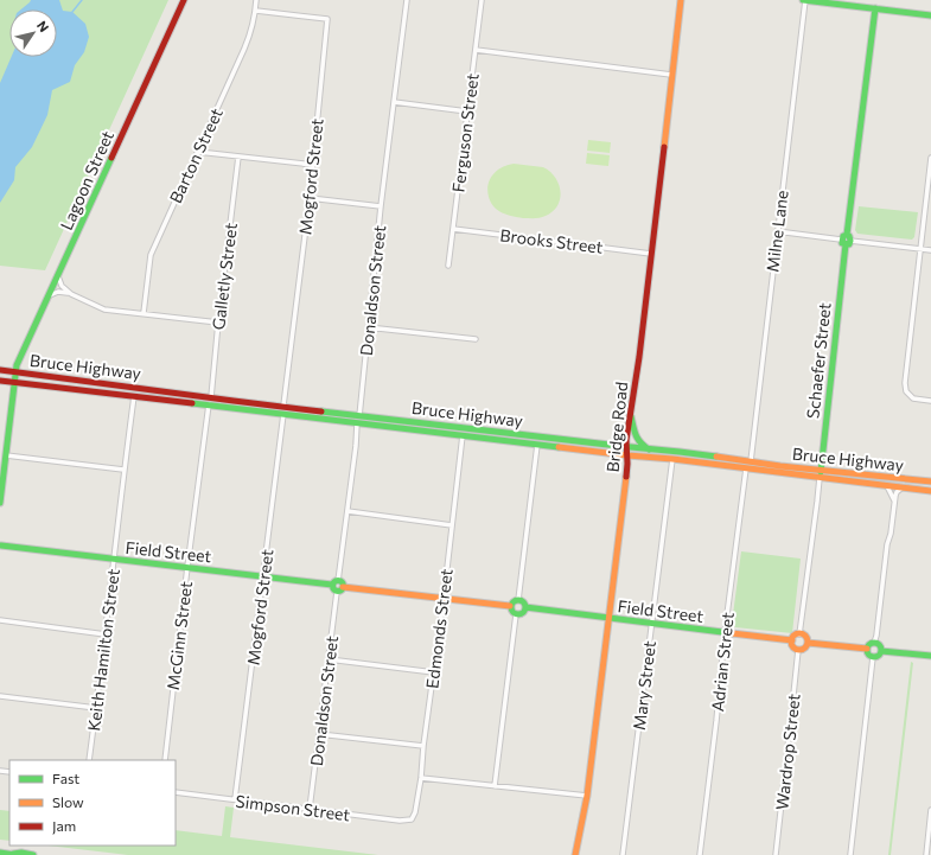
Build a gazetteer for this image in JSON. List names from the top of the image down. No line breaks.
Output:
{"streets":{"main road":["Lagoon Street","Schaefer Street","Bruce Highway","Bridge Road","Field Street"],"street":["Ferguson Street","Barton Street","Mogford Street","Milne Lane","Brooks Street","Galletly Street","Donaldson Street","Edmonds Street","McGinn Street","Keith Hamilton Street","Adrian Street","Mary Street","Wardrop Street","Simpson Street"]},"crossings":[["Ferguson Street","Brooks Street"],["Barton Street","Mogford Street"],["Mogford Street","Bruce Highway"],["Mogford Street","Field Street"],["Mogford Street","Simpson Street"],["Lagoon Street","Bruce Highway"],["Milne Lane","Bruce Highway"],["Brooks Street","Bridge Road"],["Galletly Street","Bruce Highway"],["Galletly Street","McGinn Street"],["Donaldson Street","Bruce Highway"],["Donaldson Street","Field Street"],["Donaldson Street","Simpson Street"],["Schaefer Street","Bruce Highway"],["Bruce Highway","Bridge Road"],["Bruce Highway","Edmonds Street"],["Bruce Highway","McGinn Street"],["Bruce Highway","Keith Hamilton Street"],["Bruce Highway","Adrian Street"],["Bruce Highway","Mary Street"],["Bridge Road","Field Street"],["Field Street","McGinn Street"],["Field Street","Keith Hamilton Street"],["Field Street","Adrian Street"],["Field Street","Mary Street"],["Field Street","Wardrop Street"],["Edmonds Street","Simpson Street"]],"legend":["Fast","Slow","Jam"],"north":"top right"}
